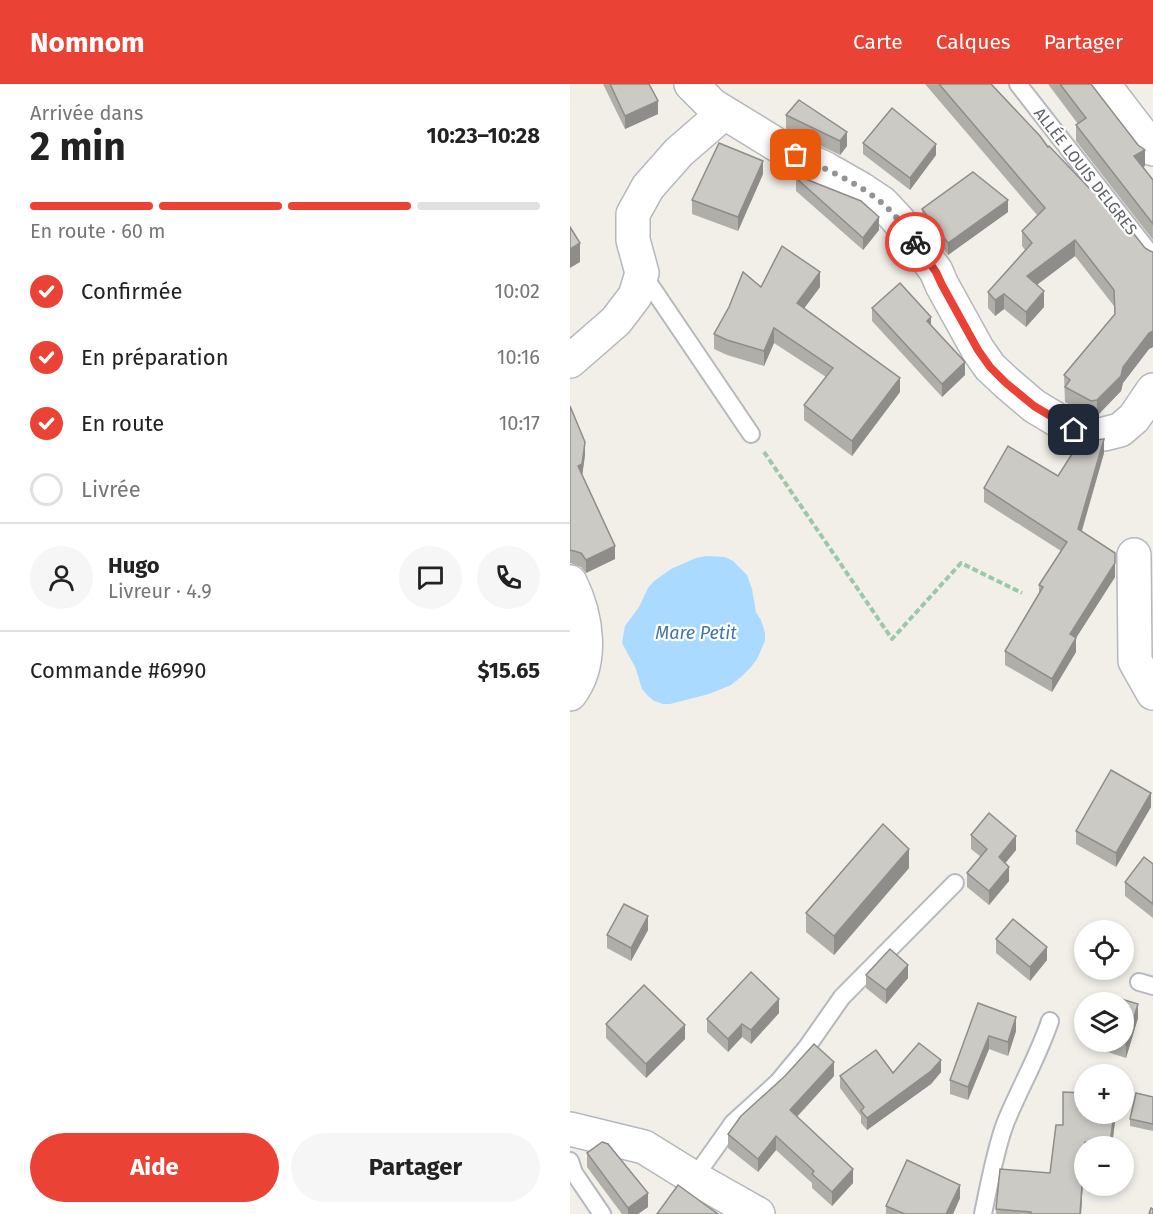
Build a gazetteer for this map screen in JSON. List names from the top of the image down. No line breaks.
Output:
{"streets":{"lane":["ALLÉE LOUIS DELGRES"]},"water":["Mare Petit"],"page":{"header":"Nomnom","nav":["Carte","Calques","Partager"],"heading":["2 min","Arrivée dans","10:23–10:28"],"panel":["Hugo","Livreur · 4.9","Commande #6990","$15.65"],"bar":"En route · 60 m","list":[["Confirmée","10:02"],["En préparation","10:16"],["En route","10:17"],"Livrée"],"map_buttons":["+","−"],"buttons":["Aide","Partager"]}}
